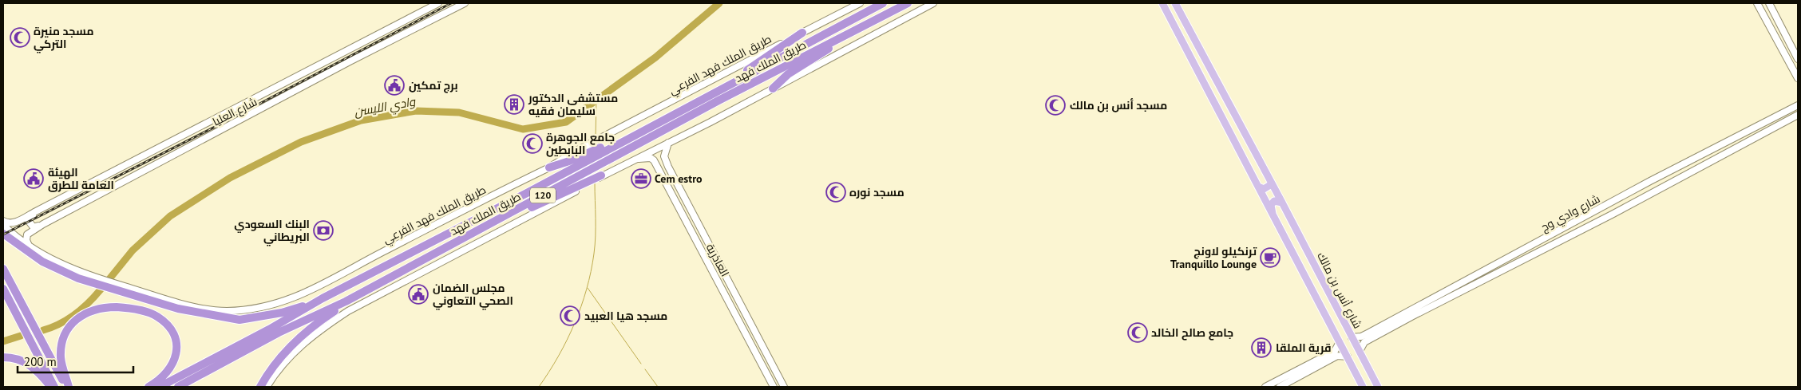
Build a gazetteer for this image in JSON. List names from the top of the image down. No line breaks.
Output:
{"streets":{"highway":["طريق الملك فهد","120"],"main road":["طريق الملك فهد الفرعي","شارع العليا","شارع وادي وج","العاذرية","شارع أنس بن مالك"]},"crossings":[["طريق الملك فهد الفرعي","شارع العليا"],["شارع وادي وج","شارع أنس بن مالك"]],"water":["وادي الليسن"],"places":{"mosque":["مسجد منيرة التركي","مسجد أنس بن مالك","جامع الجوهرة البابطين","مسجد نوره","مسجد هيا العبيد","جامع صالح الخالد"],"public building":["برج تمكين","الهيئة العامة للطرق","مجلس الضمان الصحي التعاوني"],"building":["مستشفى الدكتور سليمان فقيه","قرية الملقا"],"office":["Cem estro"],"bank":["البنك السعودي البريطاني"],"cafe":["ترنكيلو لاونج Tranquillo Lounge"]},"scale_bar":"200 m"}
